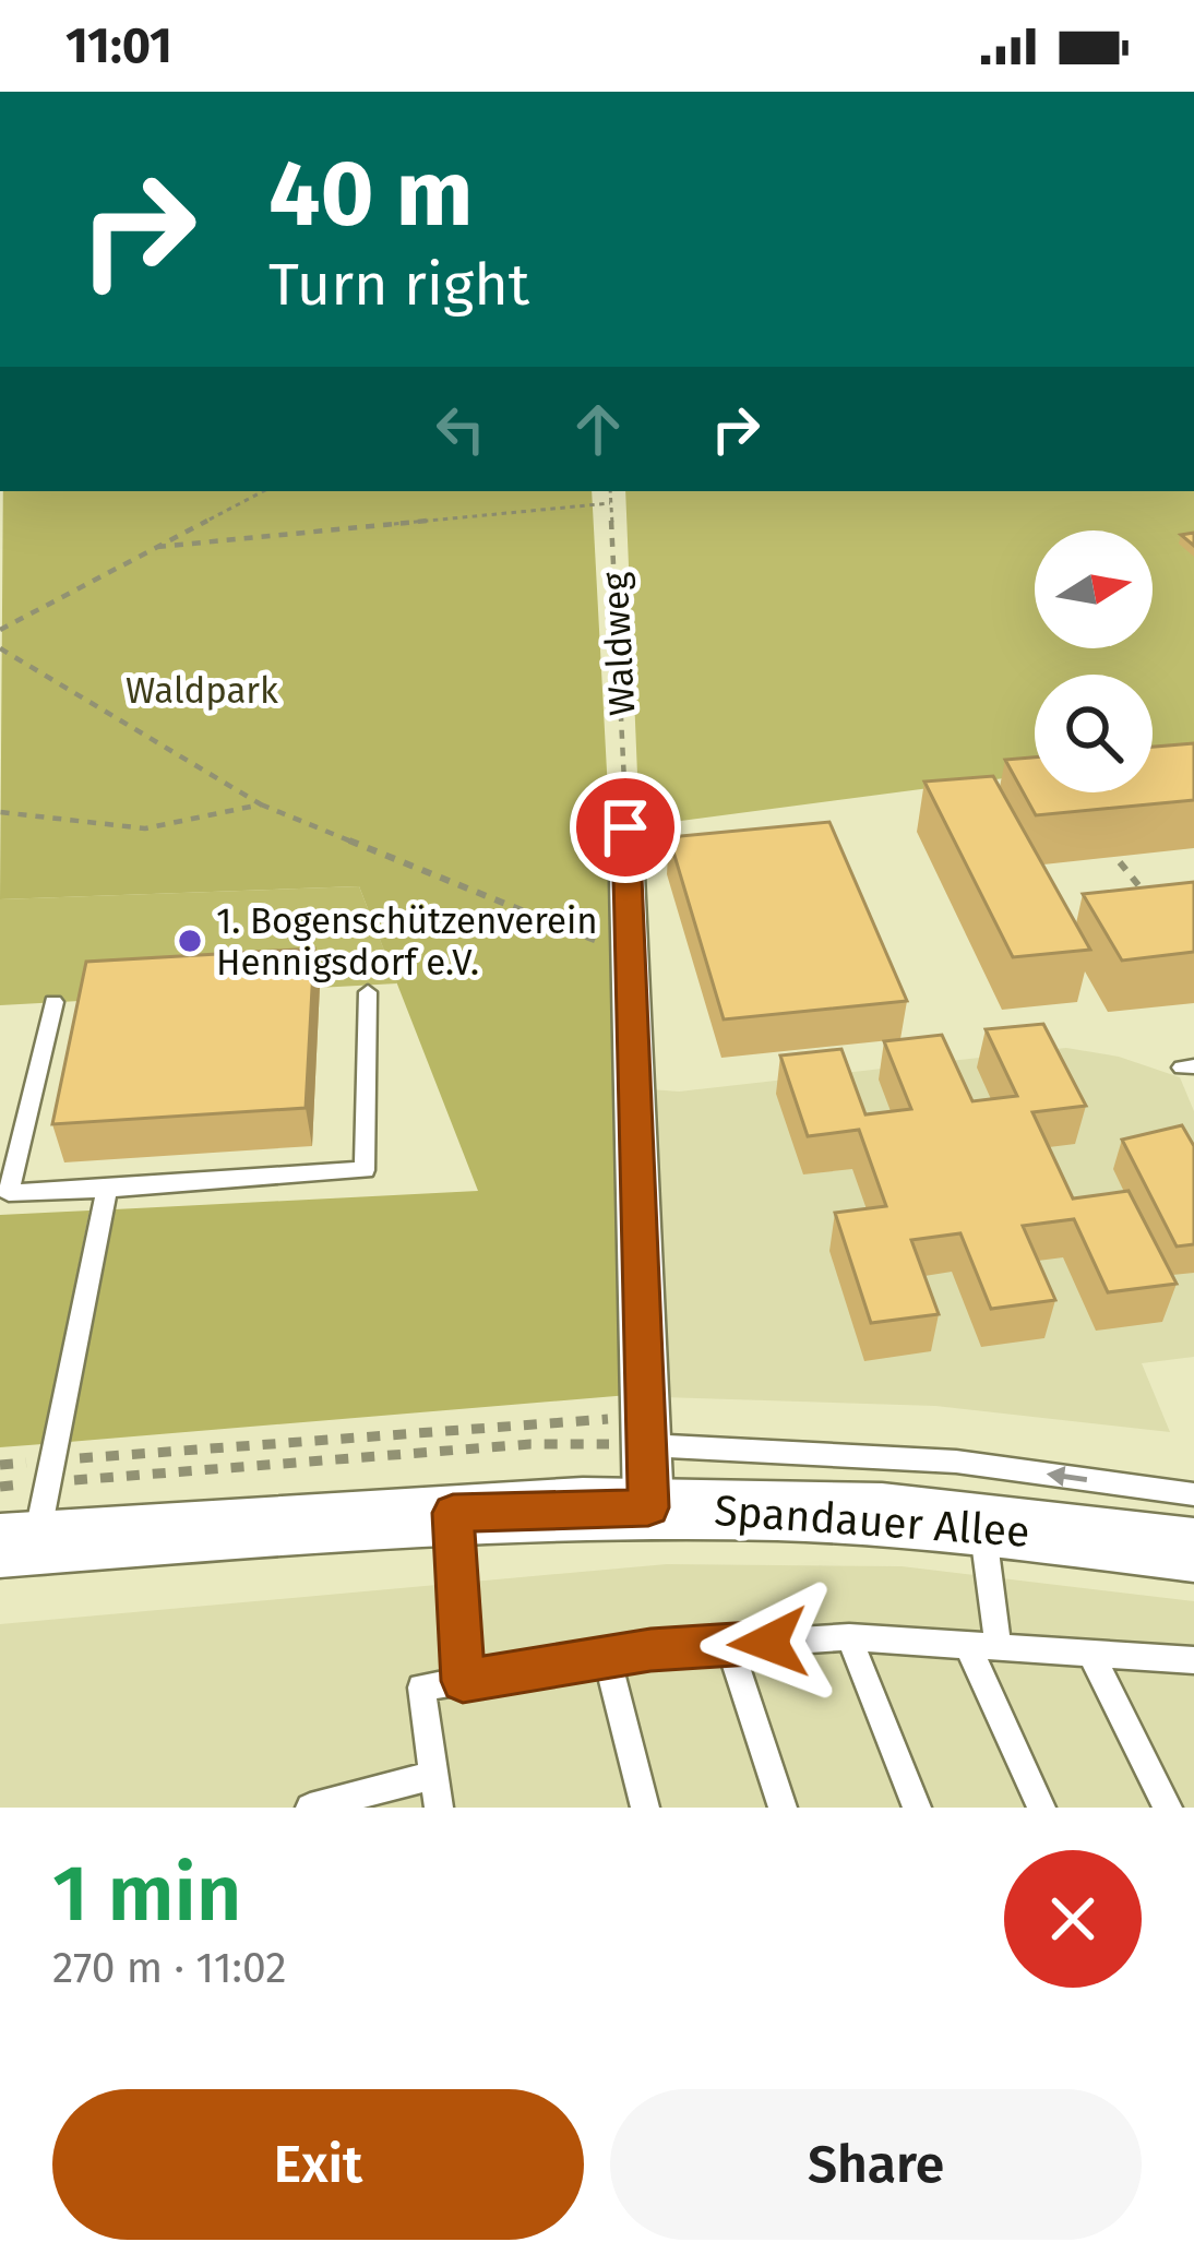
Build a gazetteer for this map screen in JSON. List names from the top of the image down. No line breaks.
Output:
{"streets":{"main road":["Spandauer Allee"],"path":["Waldweg"]},"parks":["Waldpark"],"places":["1. Bogenschützenverein Hennigsdorf e.V."],"north":"right","page":{"status":"11:01","turn":["40 m","Turn right"],"heading":["1 min","270 m · 11:02"],"buttons":["Exit","Share"]}}
